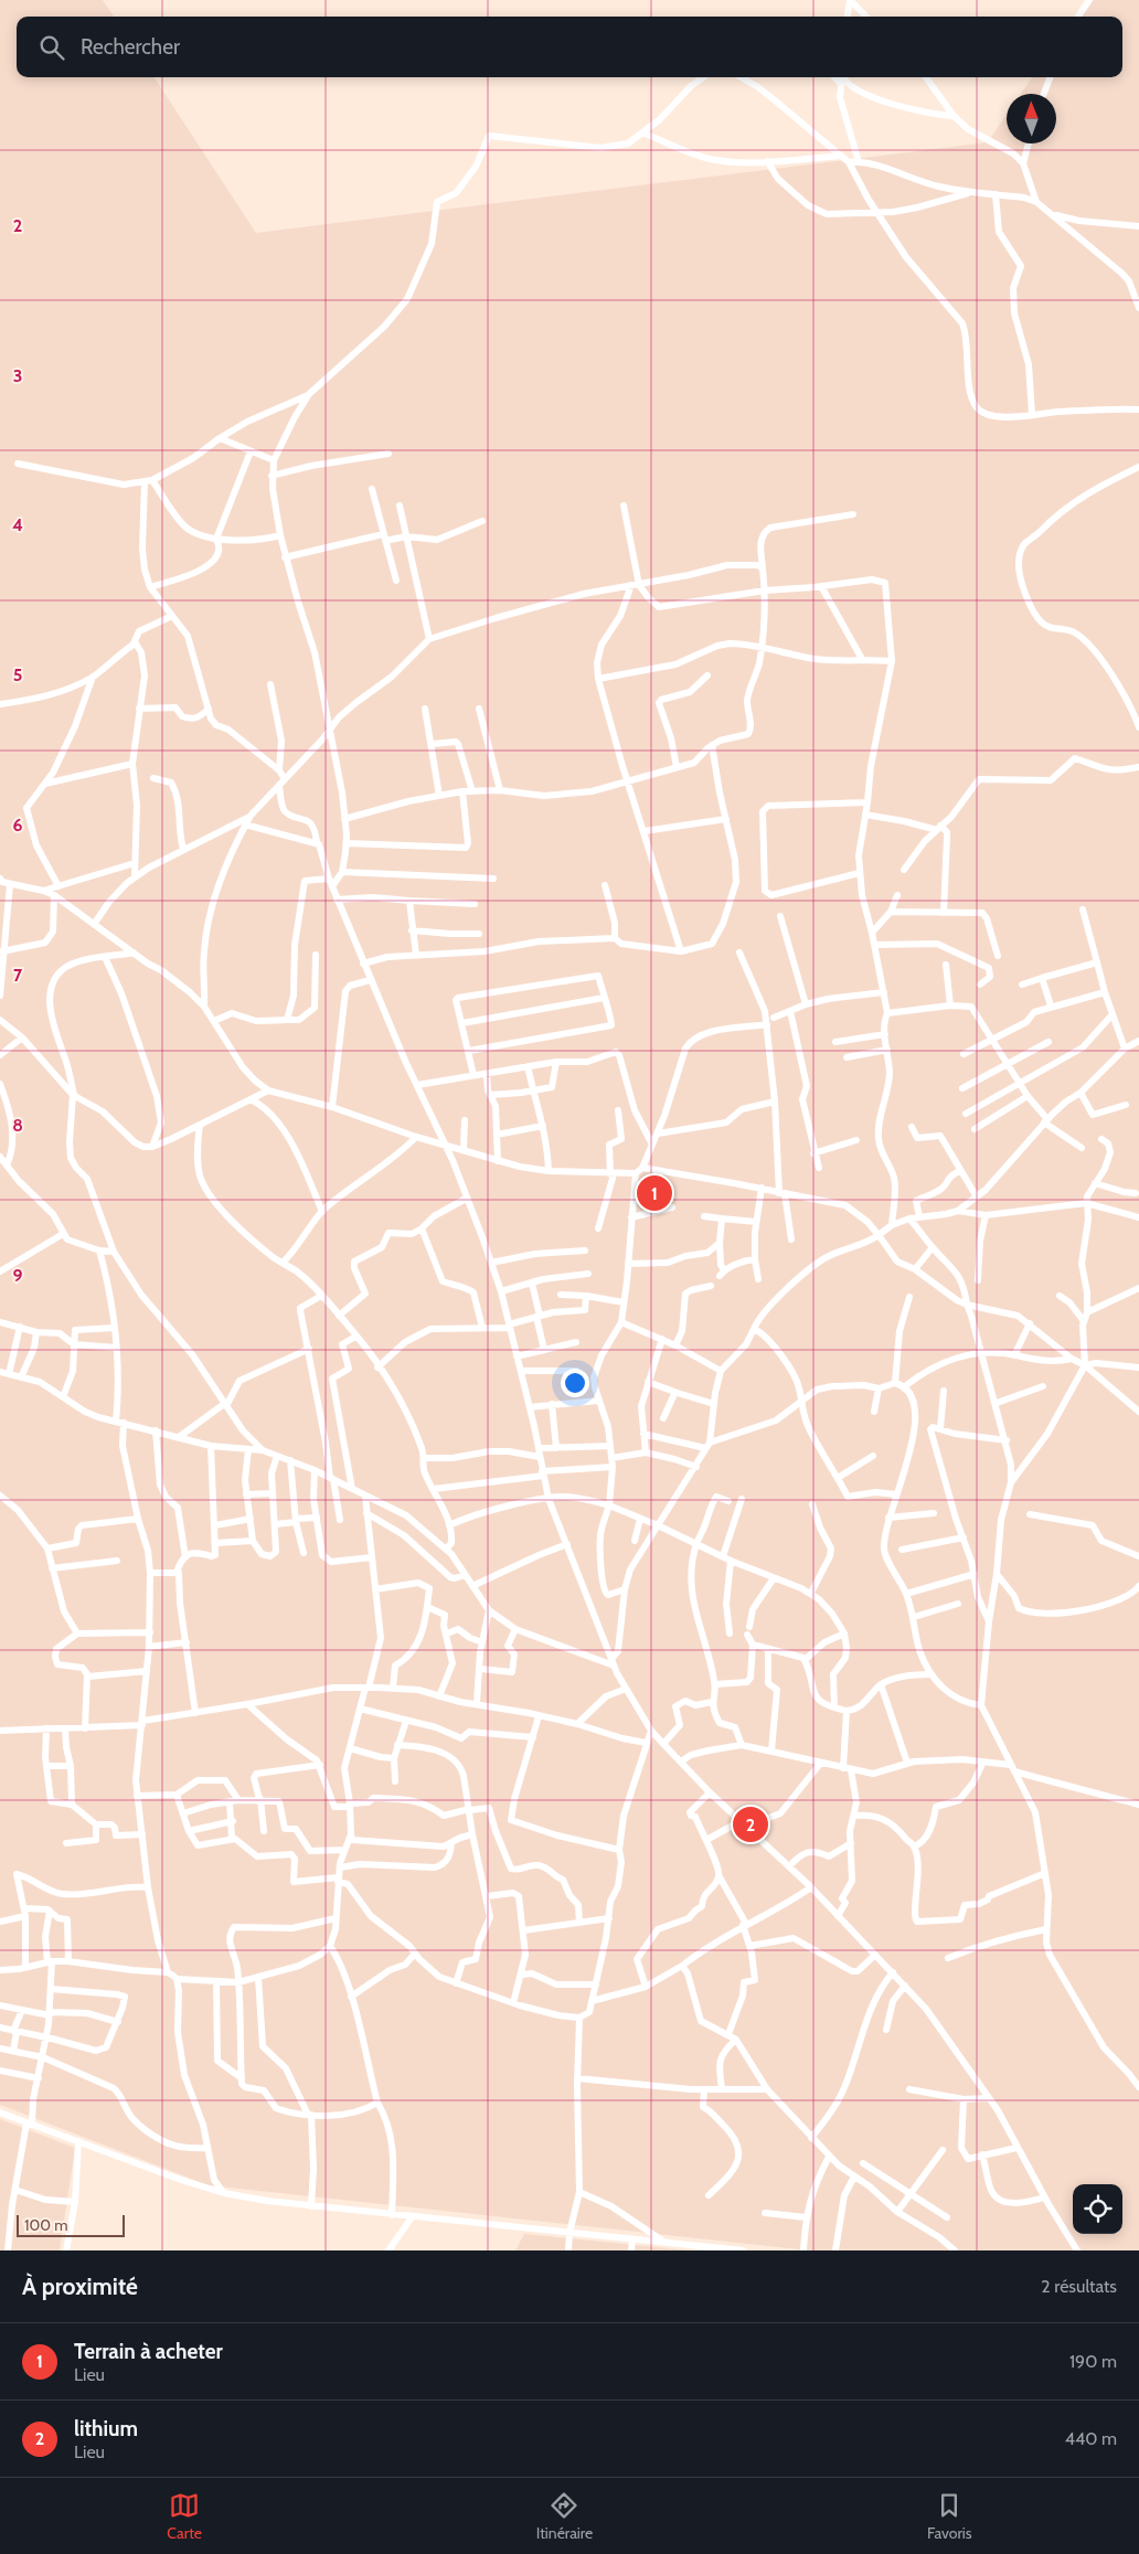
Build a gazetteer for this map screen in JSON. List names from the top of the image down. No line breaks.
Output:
{"scale_bar":"100 m","north":"top","page":{"search":"Rechercher","pins":["1","2"],"scale":"100 m","heading":["À proximité","2 résultats"],"list":[{"mark":"1","name":"Terrain à acheter","note":"Lieu","value":"190 m"},{"mark":"2","name":"lithium","note":"Lieu","value":"440 m"}],"nav":["Carte","Itinéraire","Favoris"]},"grid":{"rows":["2","3","4","5","6","7","8","9"]}}
